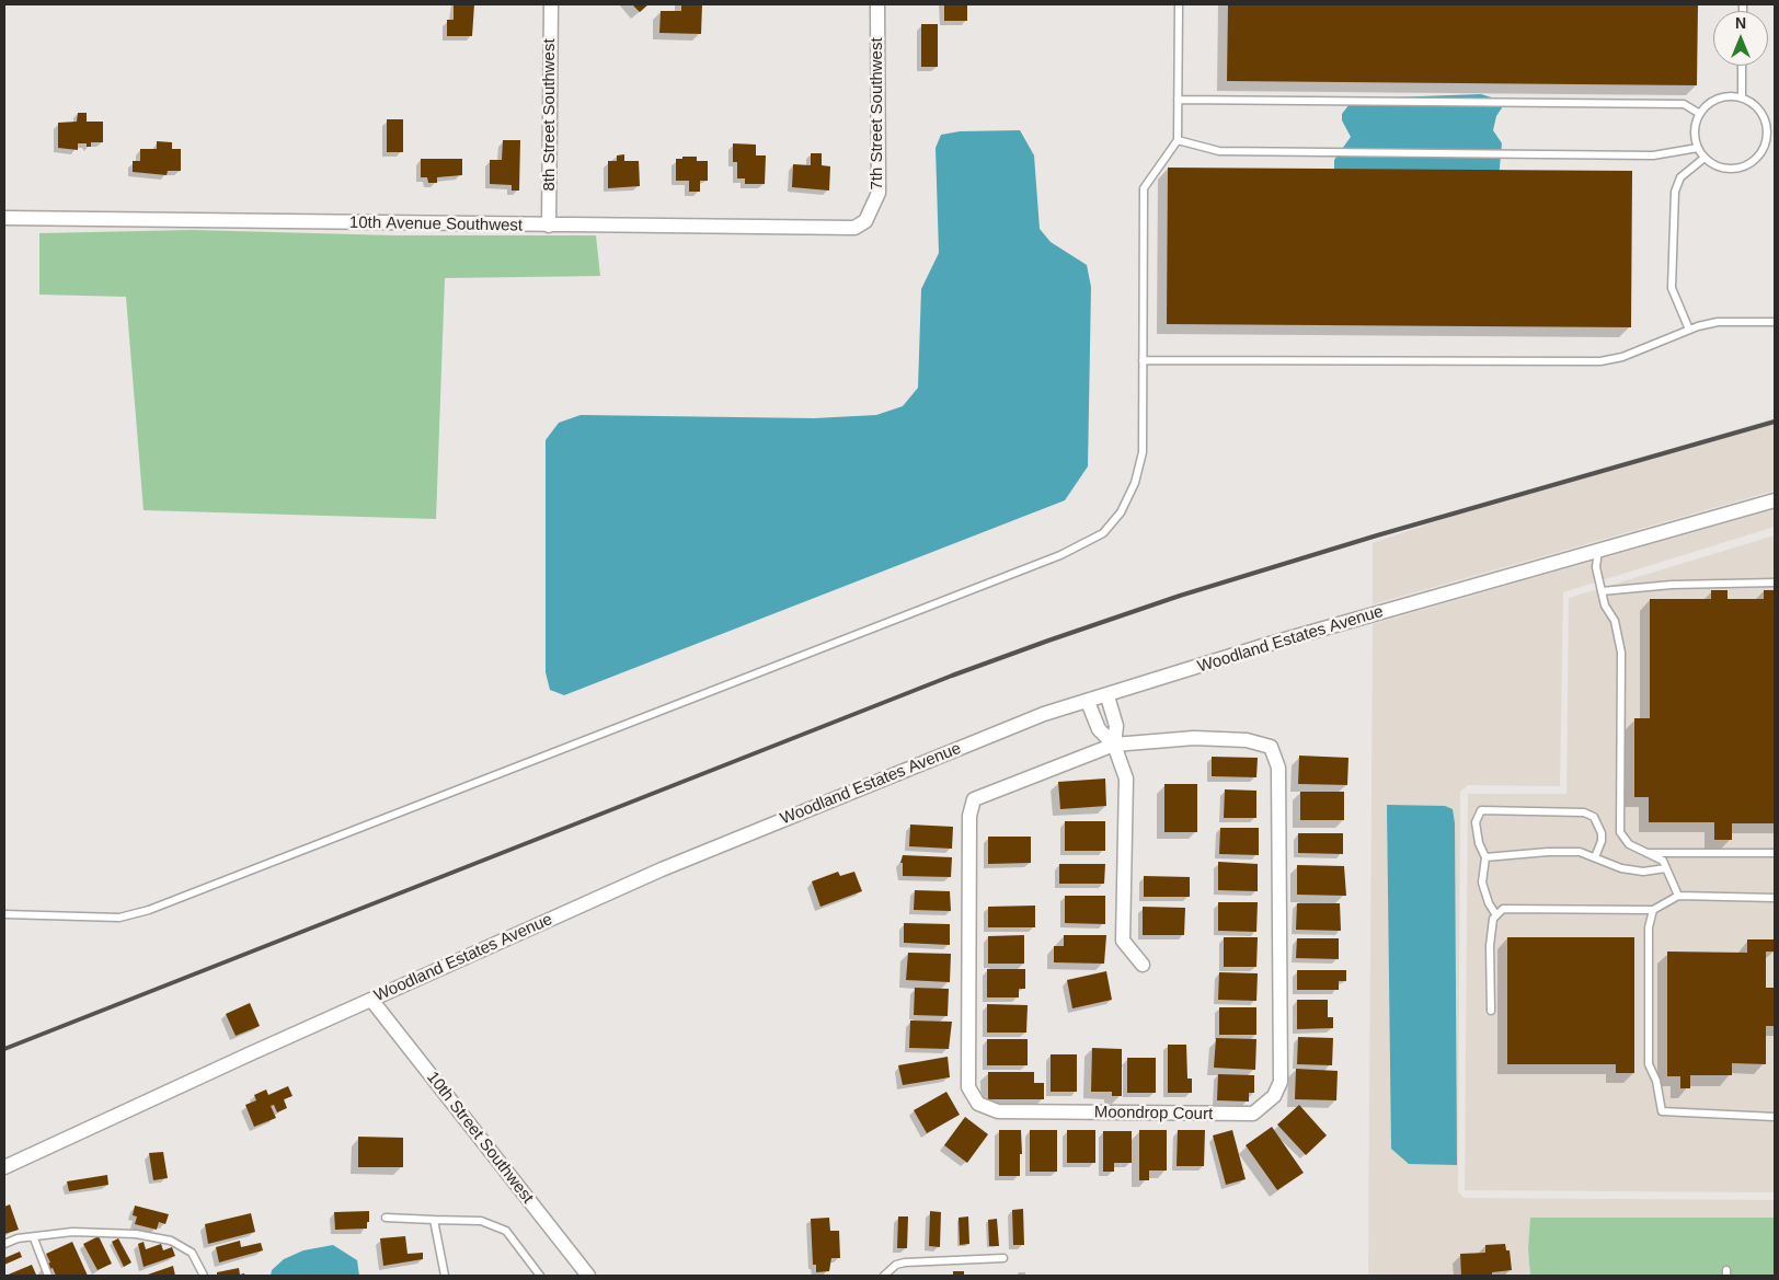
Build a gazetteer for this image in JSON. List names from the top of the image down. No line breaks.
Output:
{"streets":{"street":["7th Street Southwest","8th Street Southwest","10th Avenue Southwest","Woodland Estates Avenue","Moondrop Court","10th Street Southwest"]},"crossings":[["7th Street Southwest","10th Avenue Southwest"],["8th Street Southwest","10th Avenue Southwest"],["Woodland Estates Avenue","10th Street Southwest"]],"north":"top"}
